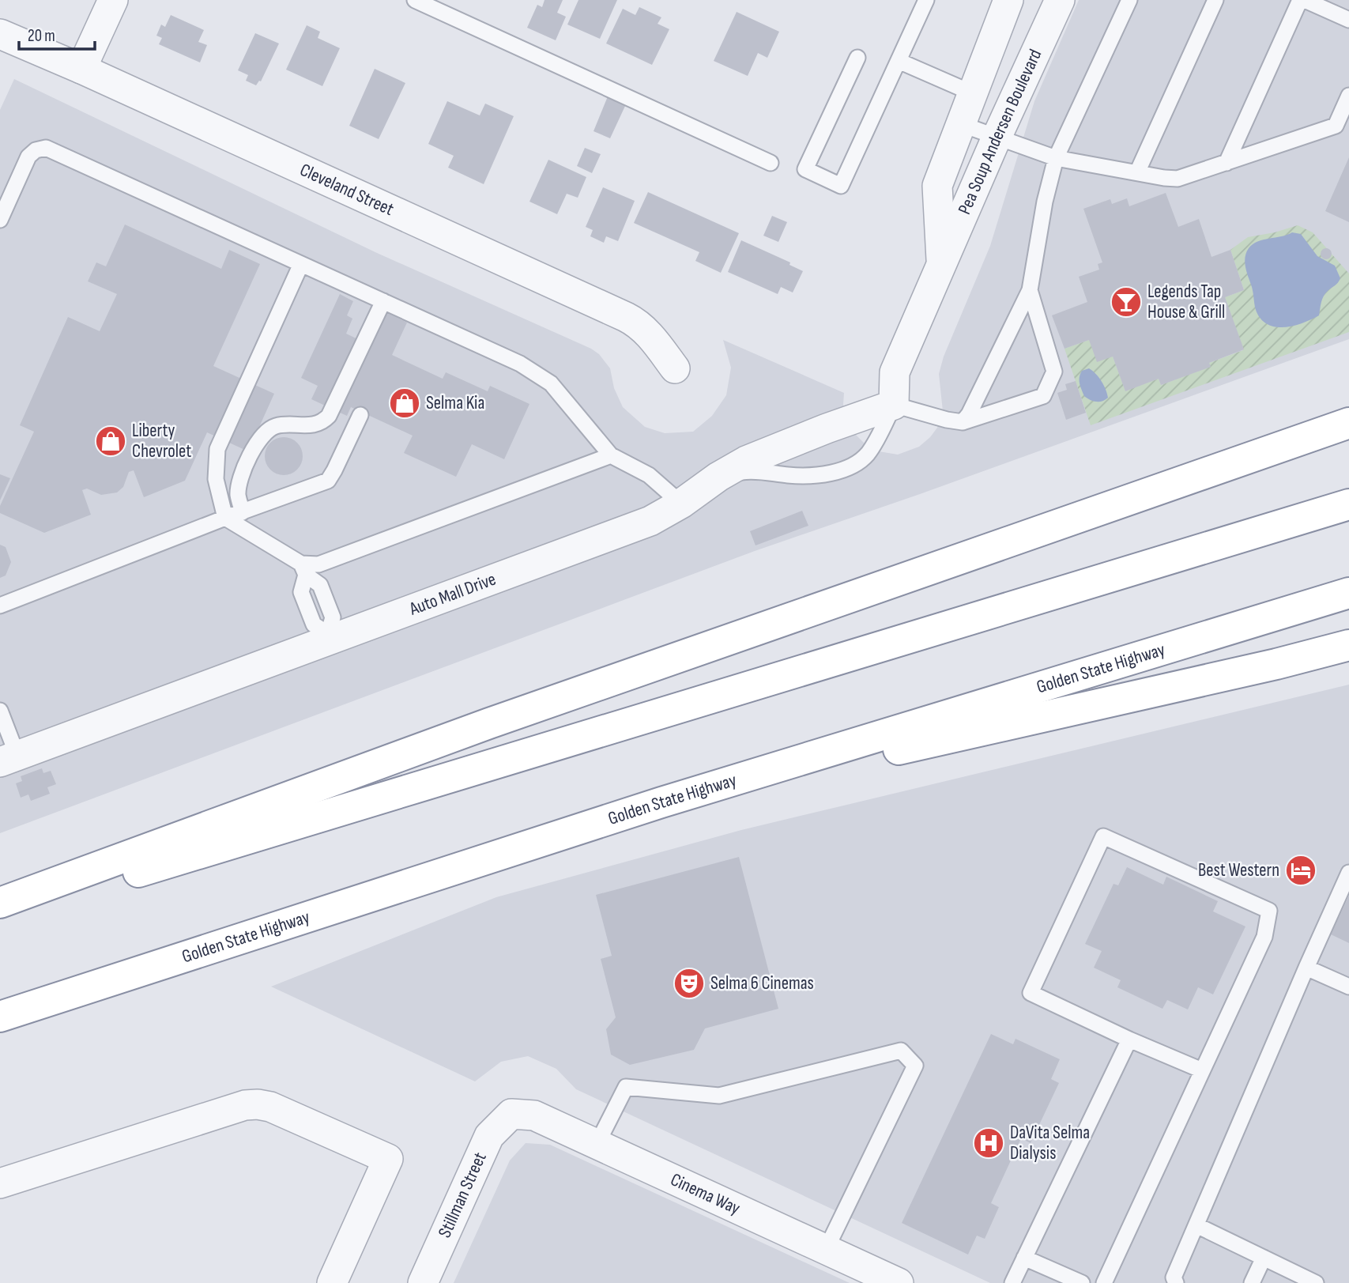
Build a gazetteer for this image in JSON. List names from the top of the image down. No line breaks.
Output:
{"streets":{"highway":["Golden State Highway"],"street":["Pea Soup Andersen Boulevard","Cleveland Street","Auto Mall Drive","Cinema Way","Stillman Street"]},"crossings":[["Pea Soup Andersen Boulevard","Auto Mall Drive"],["Cinema Way","Stillman Street"]],"places":{"bar":["Legends Tap House & Grill"],"shop":["Selma Kia","Liberty Chevrolet"],"hotel":["Best Western"],"theatre":["Selma 6 Cinemas"],"hospital":["DaVita Selma Dialysis"]},"scale_bar":"20 m"}
